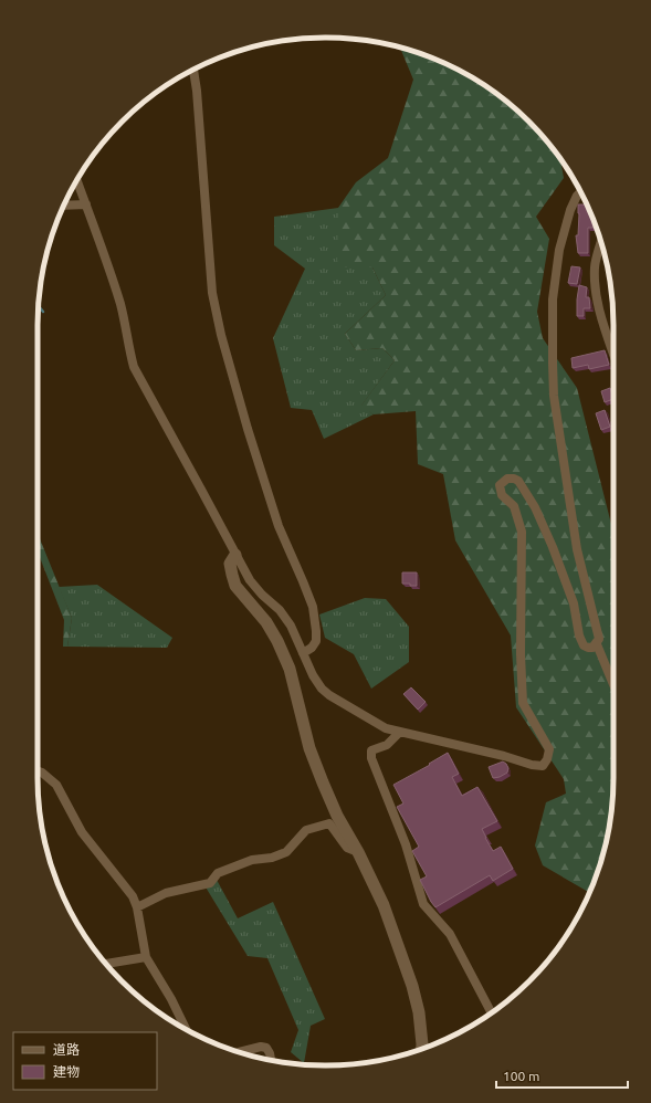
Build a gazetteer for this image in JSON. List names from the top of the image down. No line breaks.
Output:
{"legend":["道路","建物"],"scale_bar":"100 m"}
